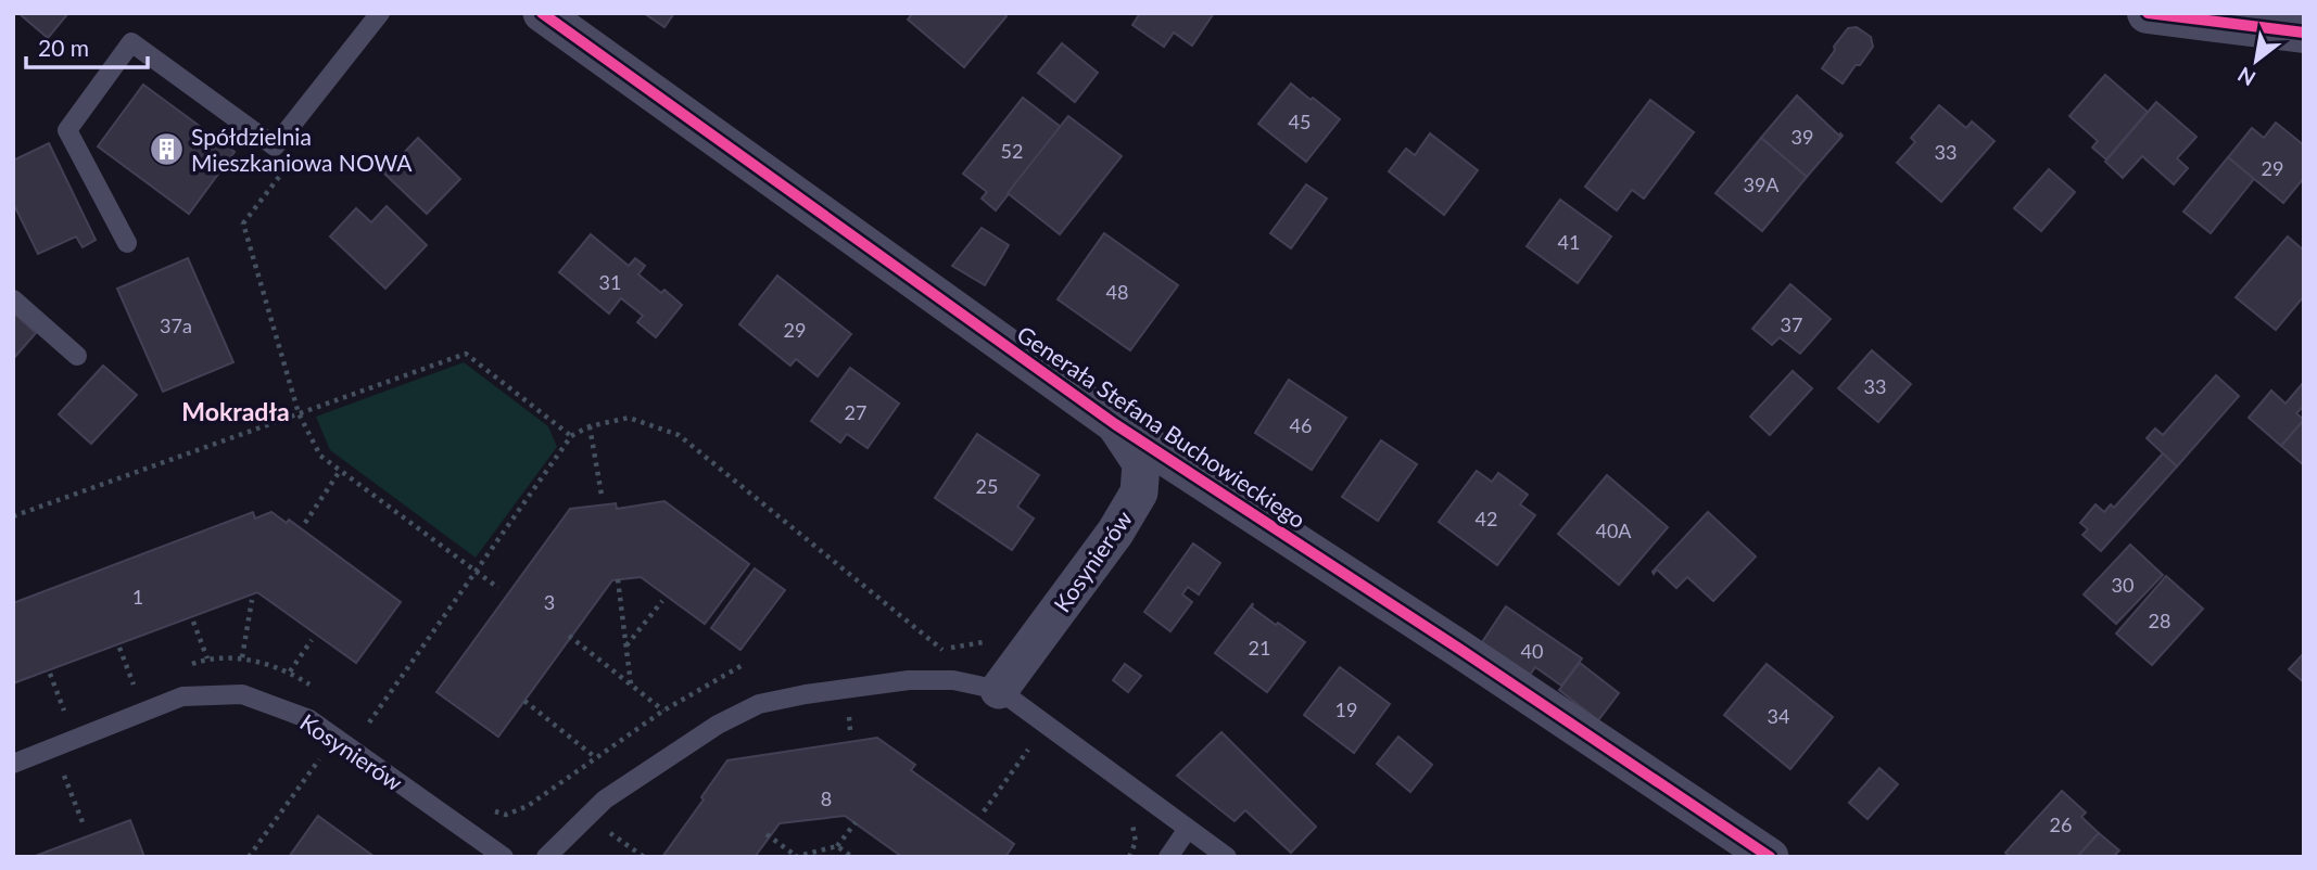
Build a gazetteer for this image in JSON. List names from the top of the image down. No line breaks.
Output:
{"streets":{"street":["Generała Stefana Buchowieckiego","Kosynierów"]},"crossings":[["Generała Stefana Buchowieckiego","Kosynierów"]],"districts":["Mokradła"],"places":{"building":["Spółdzielnia Mieszkaniowa NOWA"]},"house_numbers":["45","39","52","33","29","39A","41","31","48","37","37a","29","33","27","46","25","42","40A","30","1","3","28","21","40","19","34","8","26"],"scale_bar":"20 m","north":"bottom left"}
